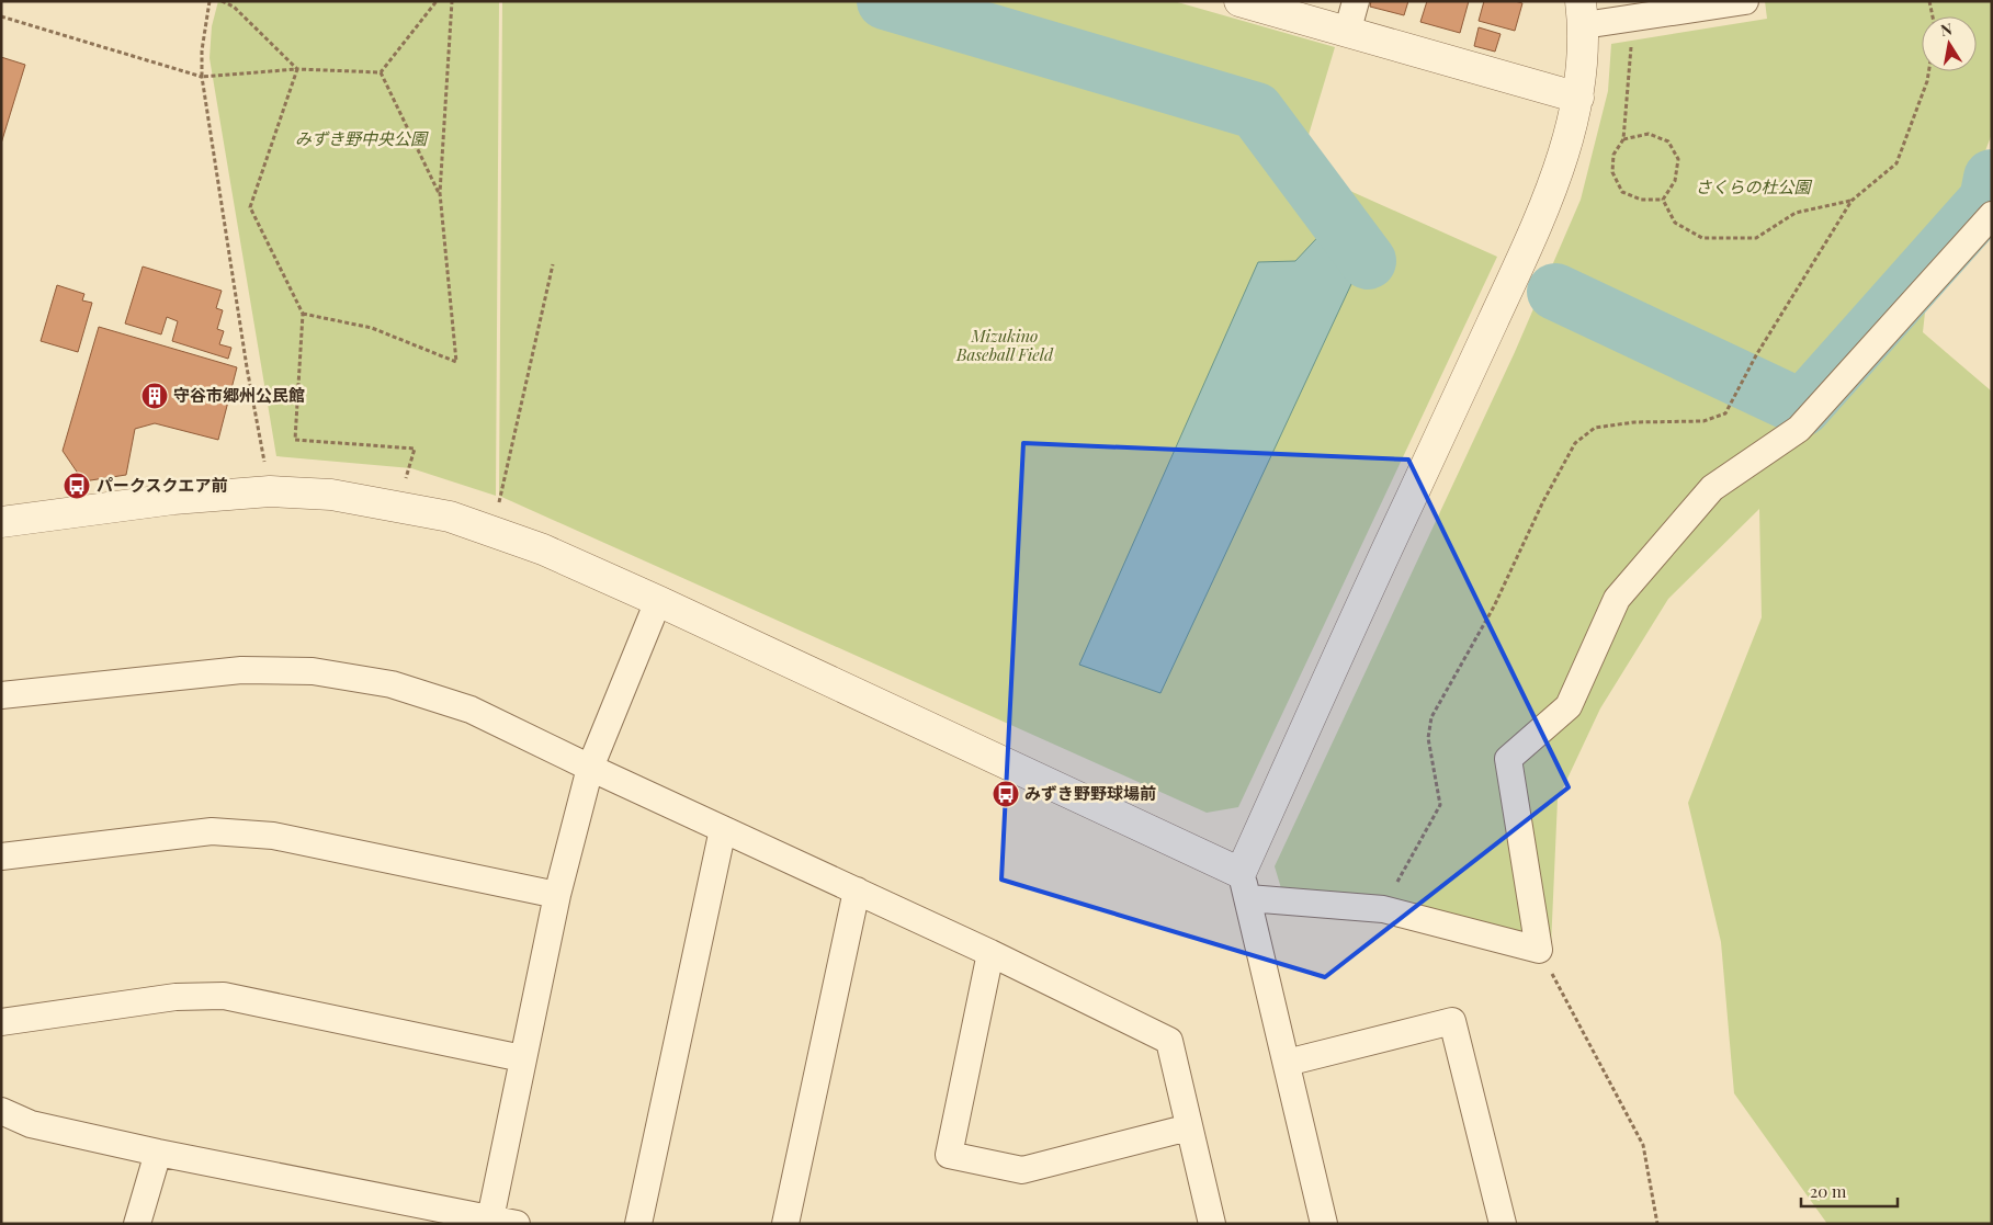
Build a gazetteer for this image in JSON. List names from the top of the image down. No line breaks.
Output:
{"parks":["みずき野中央公園","さくらの杜公園","Mizukino Baseball Field"],"places":{"building":["守谷市郷州公民館"],"bus stop":["パークスクエア前","みずき野野球場前"]},"scale_bar":"20 m","north":"top"}
